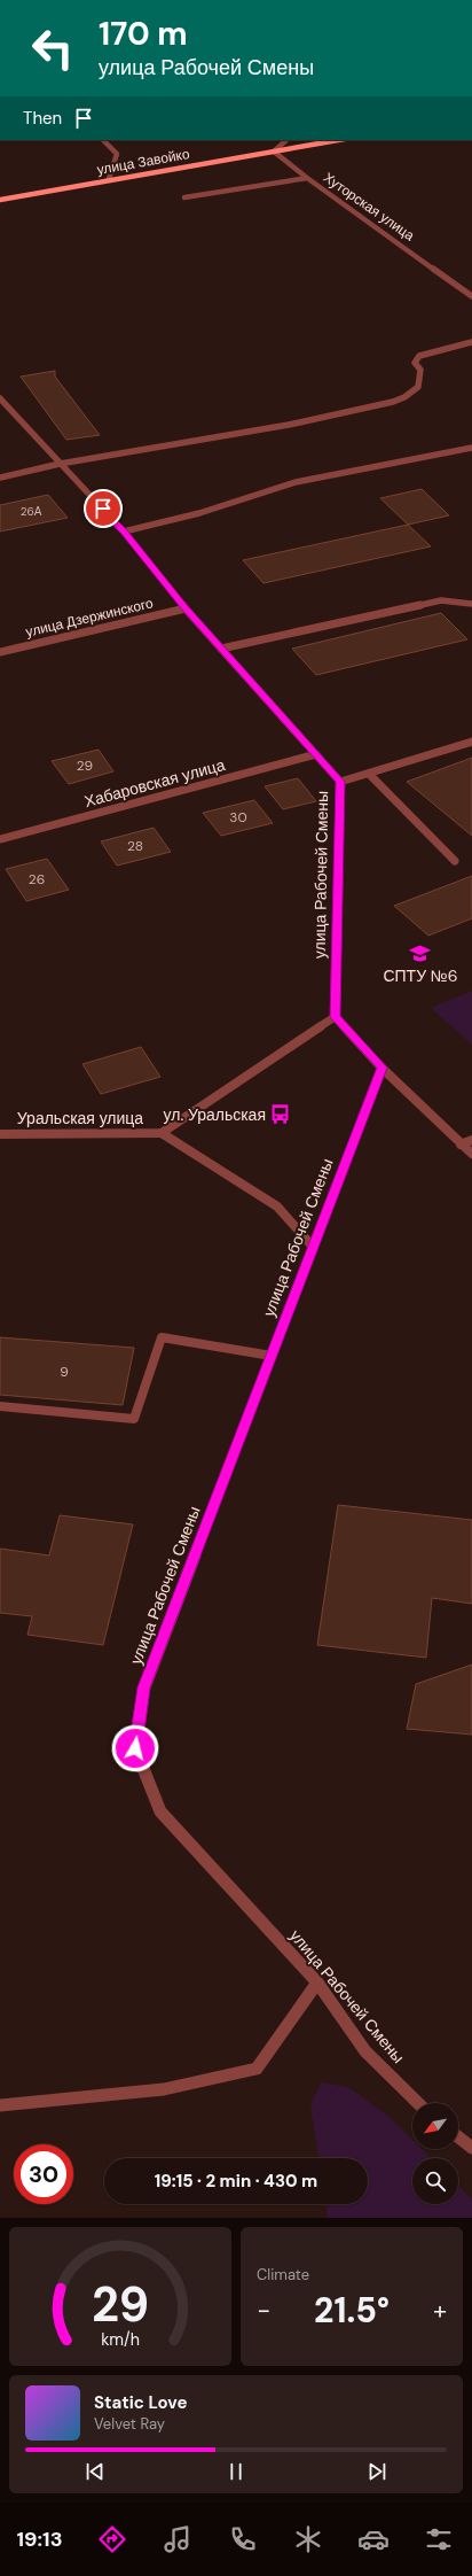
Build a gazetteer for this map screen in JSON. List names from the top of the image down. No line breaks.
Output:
{"streets":{"main road":["улица Завойко"],"street":["Хуторская улица","улица Дзержинского","Хабаровская улица","улица Рабочей Смены","Уральская улица"]},"crossings":[["улица Дзержинского","улица Рабочей Смены"],["Хабаровская улица","улица Рабочей Смены"]],"places":{"school or university":["СПТУ №6"],"bus stop":["ул. Уральская"]},"house_numbers":["26А","29","30","28","26","9"],"north":"bottom left","page":{"turn":["170 m","улица Рабочей Смены"],"then":"Then","limit":"30","trip":"19:15 · 2 min · 430 m","tile":"Climate","heat":["−","21.5°","+"],"song":["Static Love","Velvet Ray"],"tabs":"19:13","gauge":["29","km/h"]}}
